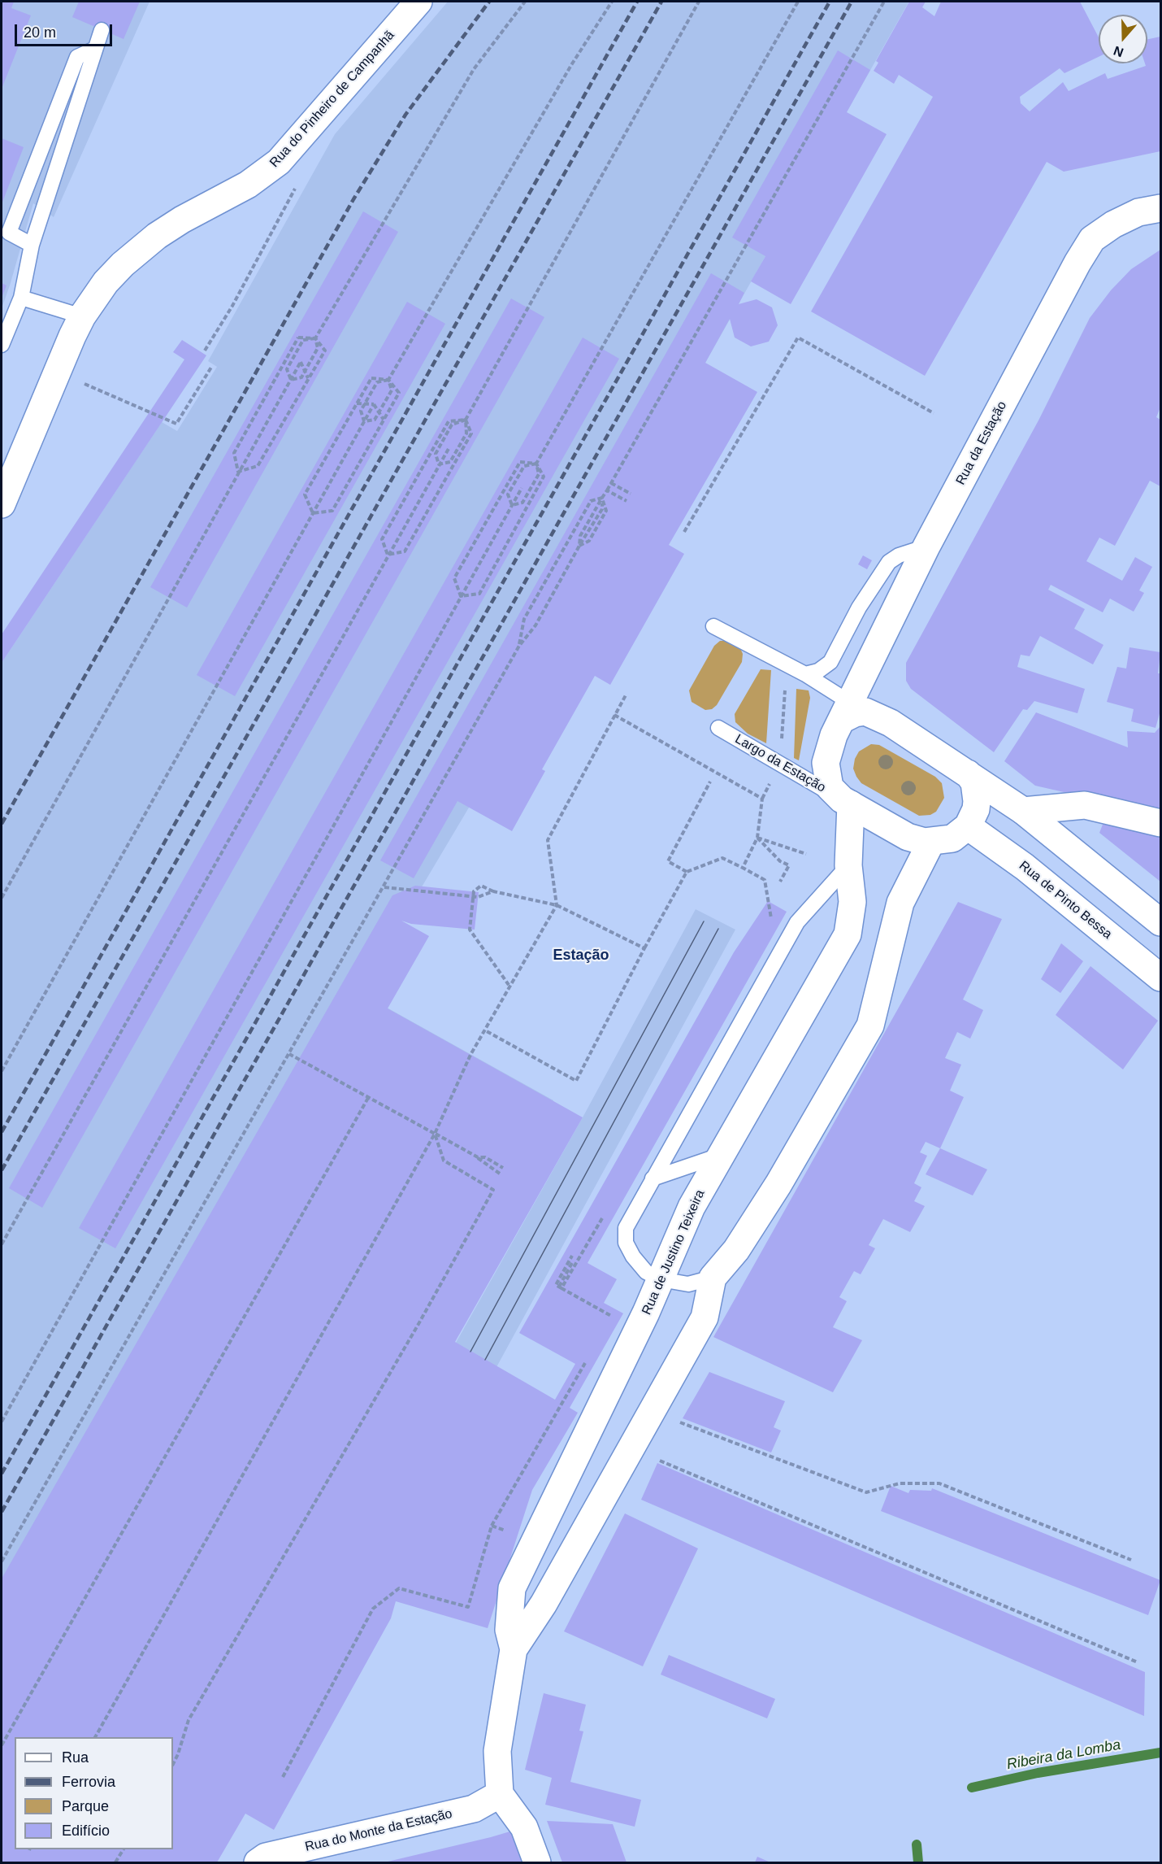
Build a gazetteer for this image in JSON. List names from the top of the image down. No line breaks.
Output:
{"streets":{"street":["Rua do Pinheiro de Campanhã","Rua da Estação","Rua de Pinto Bessa","Rua de Justino Teixeira","Rua do Monte da Estação"],"lane":["Largo da Estação"]},"crossings":[["Largo da Estação","Rua de Justino Teixeira"],["Rua de Justino Teixeira","Rua do Monte da Estação"]],"districts":["Estação"],"water":["Ribeira da Lomba"],"legend":["Rua","Ferrovia","Parque","Edifício"],"scale_bar":"20 m","north":"bottom"}
